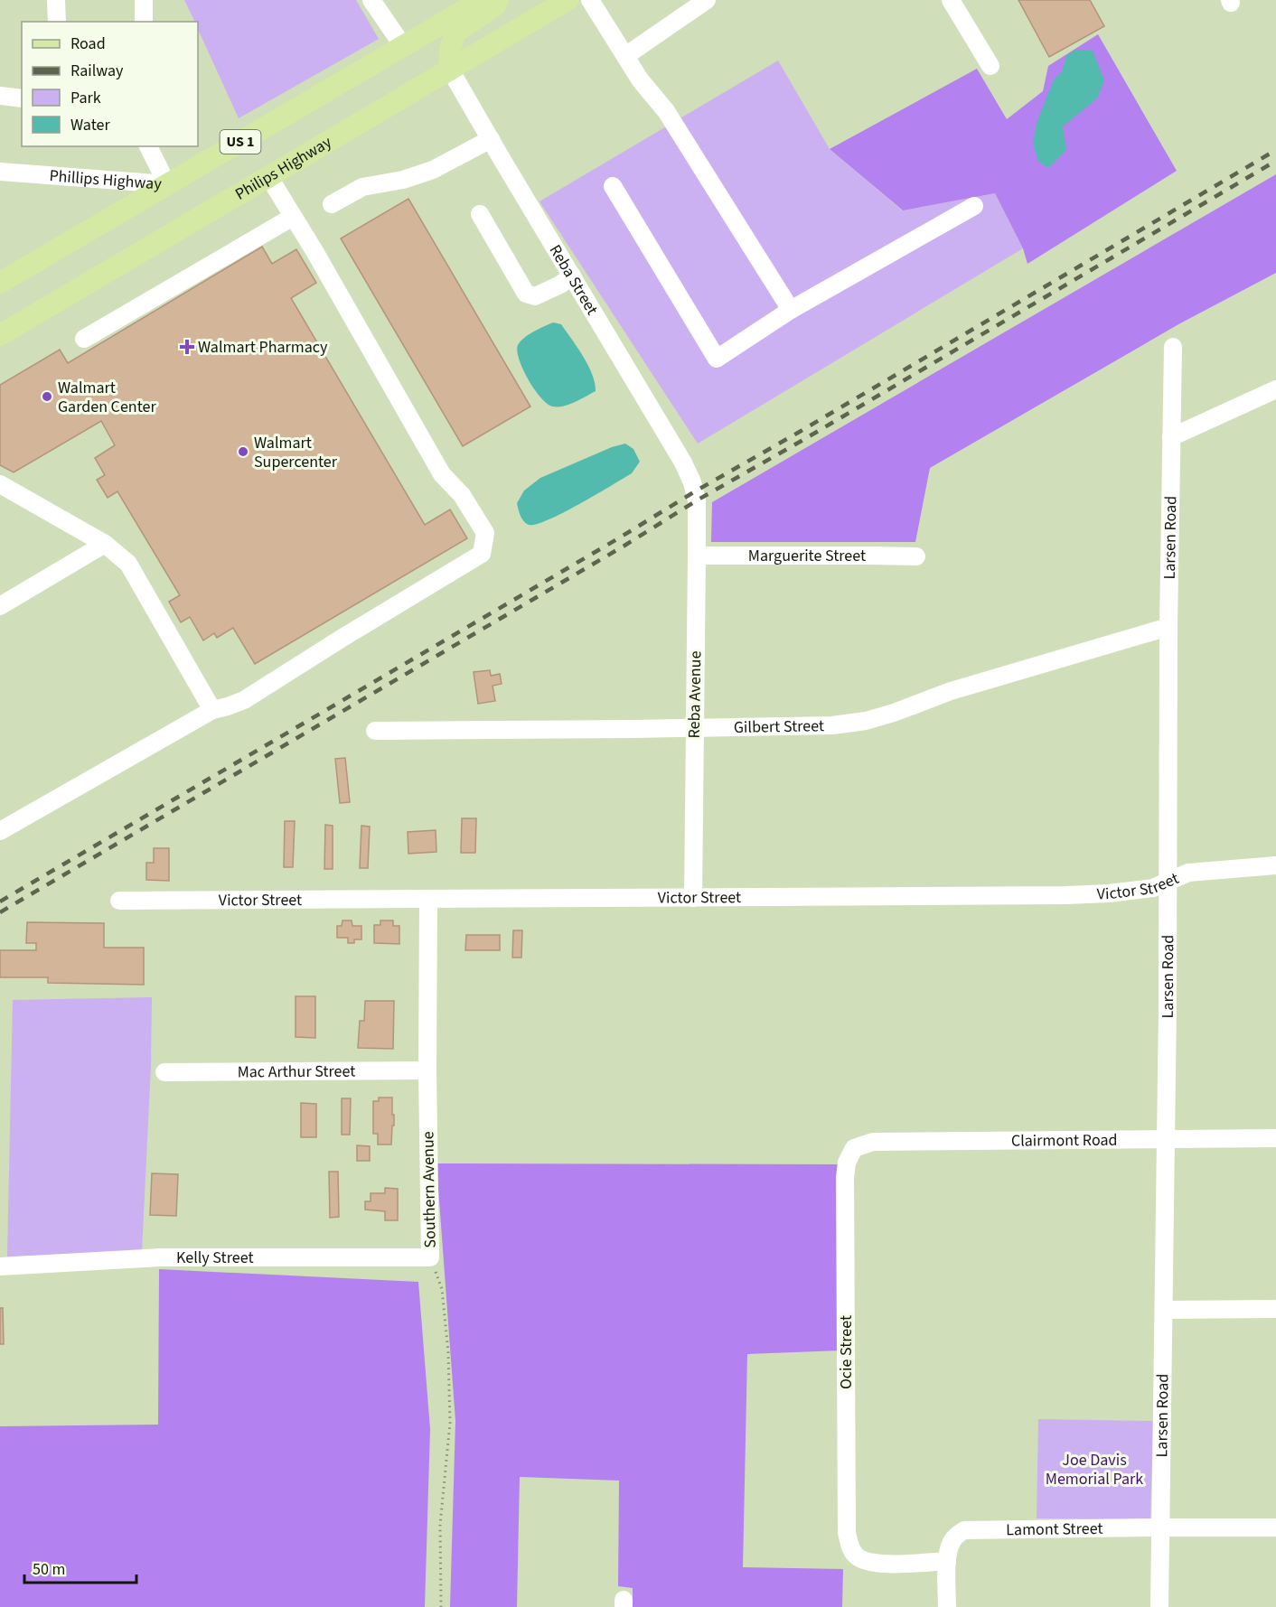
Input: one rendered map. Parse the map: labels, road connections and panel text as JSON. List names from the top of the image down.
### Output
{
  "streets": {
    "main road": ["US 1", "Philips Highway"],
    "street": [
      "Phillips Highway",
      "Reba Street",
      "Larsen Road",
      "Marguerite Street",
      "Reba Avenue",
      "Gilbert Street",
      "Victor Street",
      "Mac Arthur Street",
      "Clairmont Road",
      "Southern Avenue",
      "Kelly Street",
      "Ocie Street",
      "Lamont Street"
    ]
  },
  "crossings": [
    ["US 1", "Phillips Highway"],
    ["Philips Highway", "Reba Street"],
    ["Reba Street", "Reba Avenue"],
    ["Larsen Road", "Gilbert Street"],
    ["Larsen Road", "Victor Street"],
    ["Larsen Road", "Clairmont Road"],
    ["Larsen Road", "Lamont Street"],
    ["Marguerite Street", "Reba Avenue"],
    ["Reba Avenue", "Gilbert Street"],
    ["Reba Avenue", "Victor Street"],
    ["Victor Street", "Southern Avenue"],
    ["Mac Arthur Street", "Southern Avenue"],
    ["Clairmont Road", "Ocie Street"],
    ["Southern Avenue", "Kelly Street"],
    ["Ocie Street", "Lamont Street"]
  ],
  "parks": ["Joe Davis Memorial Park"],
  "places": {
    "health": ["Walmart Pharmacy"],
    "other": ["Walmart Garden Center", "Walmart Supercenter"]
  },
  "legend": [
    "Road",
    "Railway",
    "Park",
    "Water"
  ],
  "scale_bar": "50 m"
}
